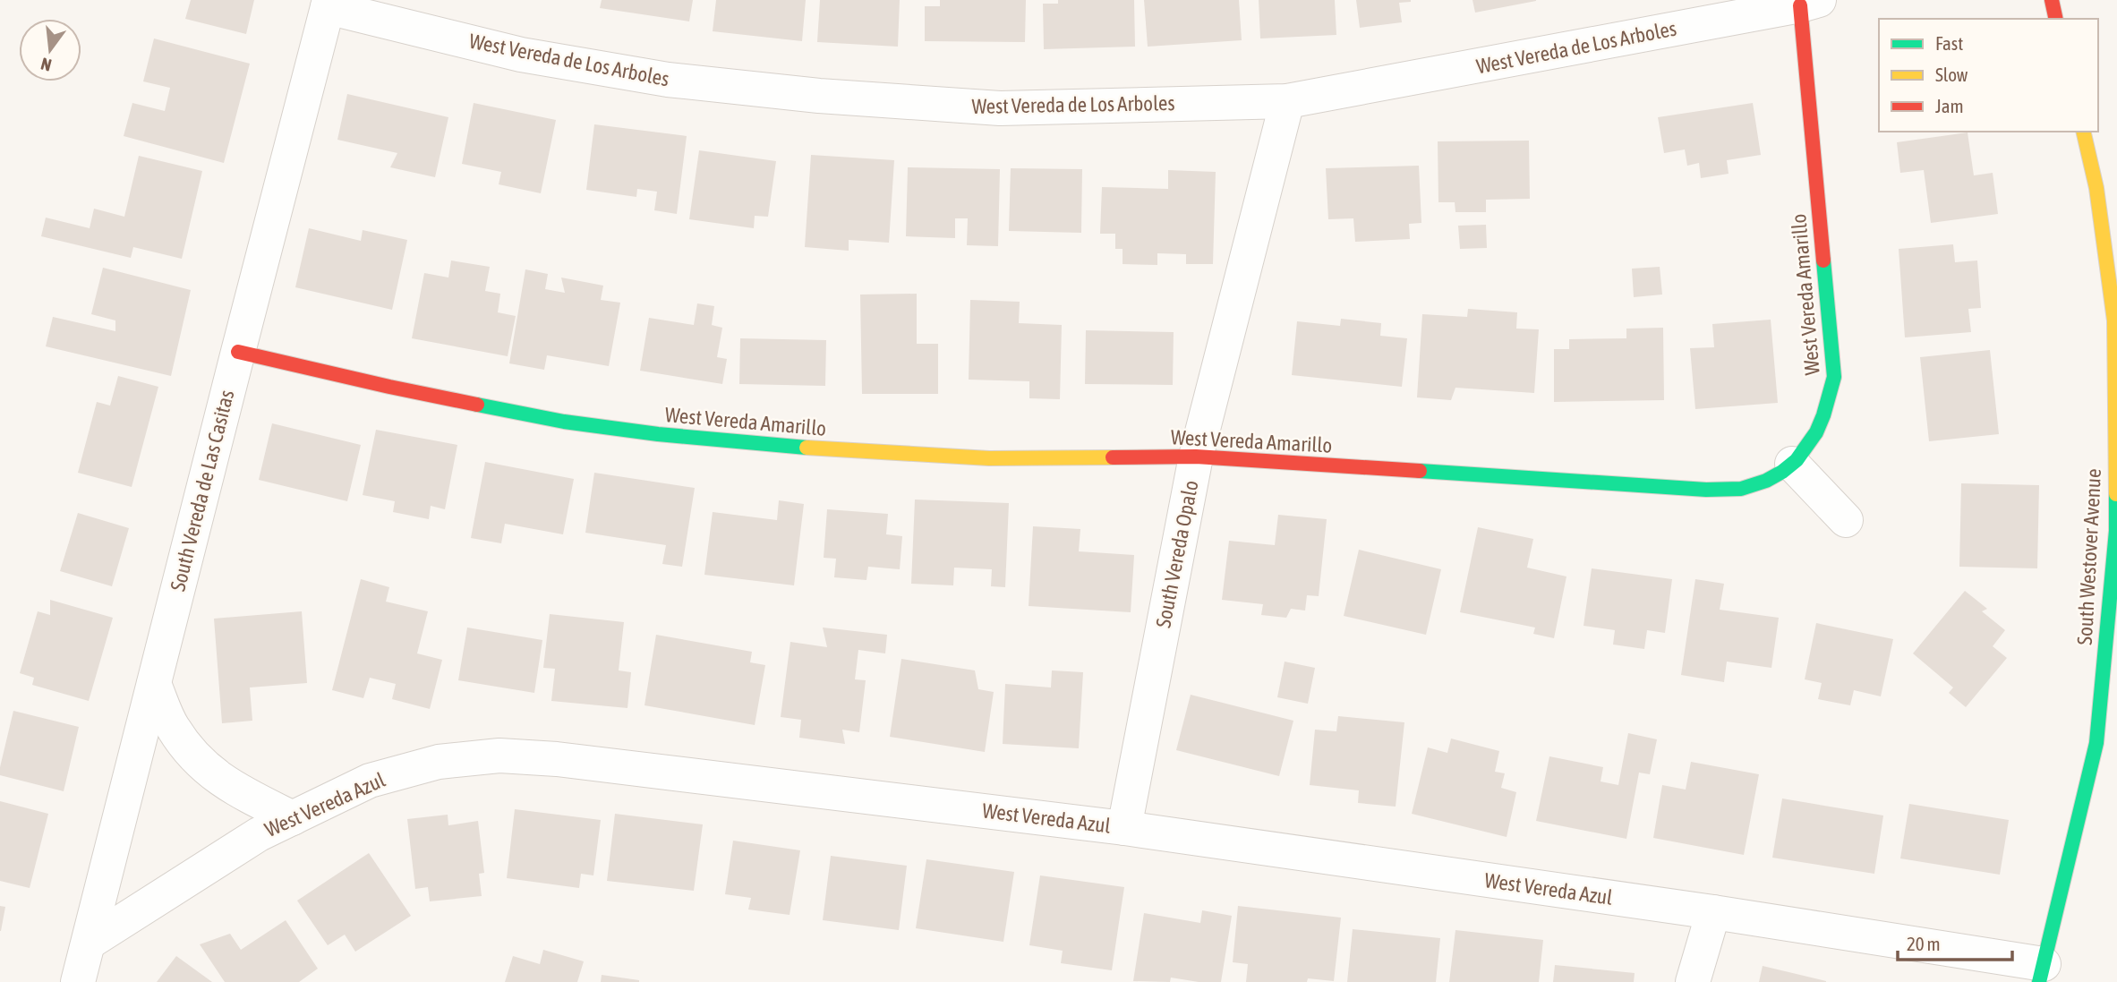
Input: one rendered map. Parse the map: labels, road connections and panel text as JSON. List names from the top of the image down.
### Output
{
  "streets": {
    "street": [
      "West Vereda de Los Arboles",
      "West Vereda Amarillo",
      "South Vereda de Las Casitas",
      "South Vereda Opalo",
      "South Westover Avenue",
      "West Vereda Azul"
    ]
  },
  "crossings": [
    ["West Vereda de Los Arboles", "West Vereda Amarillo"],
    ["West Vereda de Los Arboles", "South Vereda de Las Casitas"],
    ["West Vereda de Los Arboles", "South Vereda Opalo"],
    ["West Vereda Amarillo", "South Vereda de Las Casitas"],
    ["West Vereda Amarillo", "South Vereda Opalo"],
    ["South Vereda de Las Casitas", "West Vereda Azul"],
    ["South Vereda Opalo", "West Vereda Azul"],
    ["South Westover Avenue", "West Vereda Azul"]
  ],
  "legend": ["Fast", "Slow", "Jam"],
  "scale_bar": "20 m",
  "north": "bottom"
}
